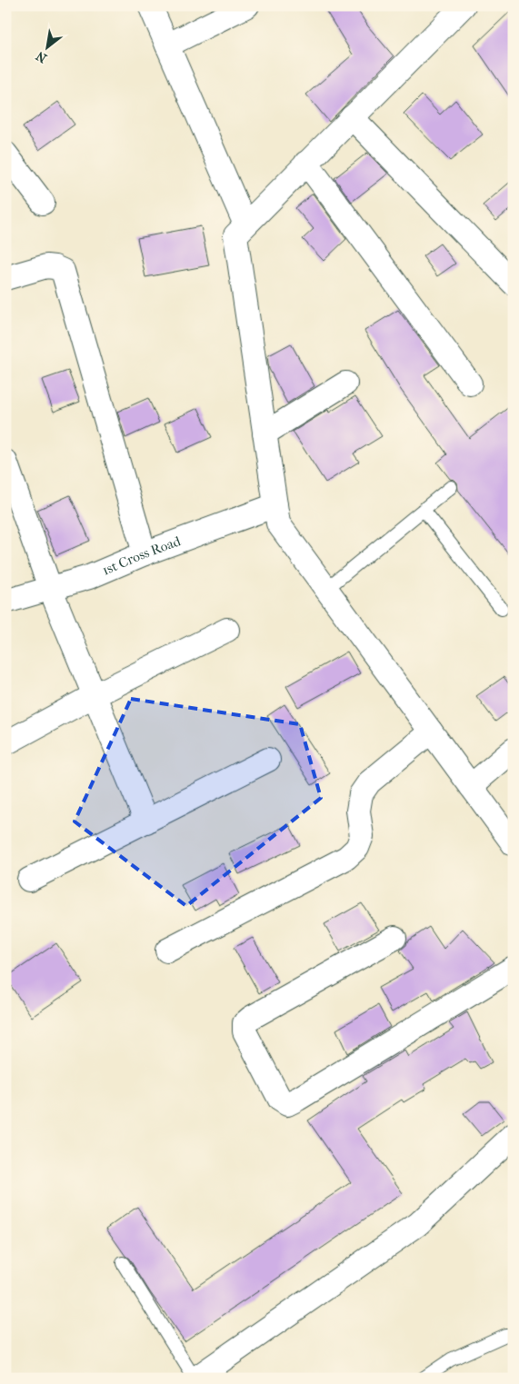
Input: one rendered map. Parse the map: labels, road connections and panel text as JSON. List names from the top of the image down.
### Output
{
  "streets": {
    "street": ["1st Cross Road"]
  },
  "north": "bottom left"
}
